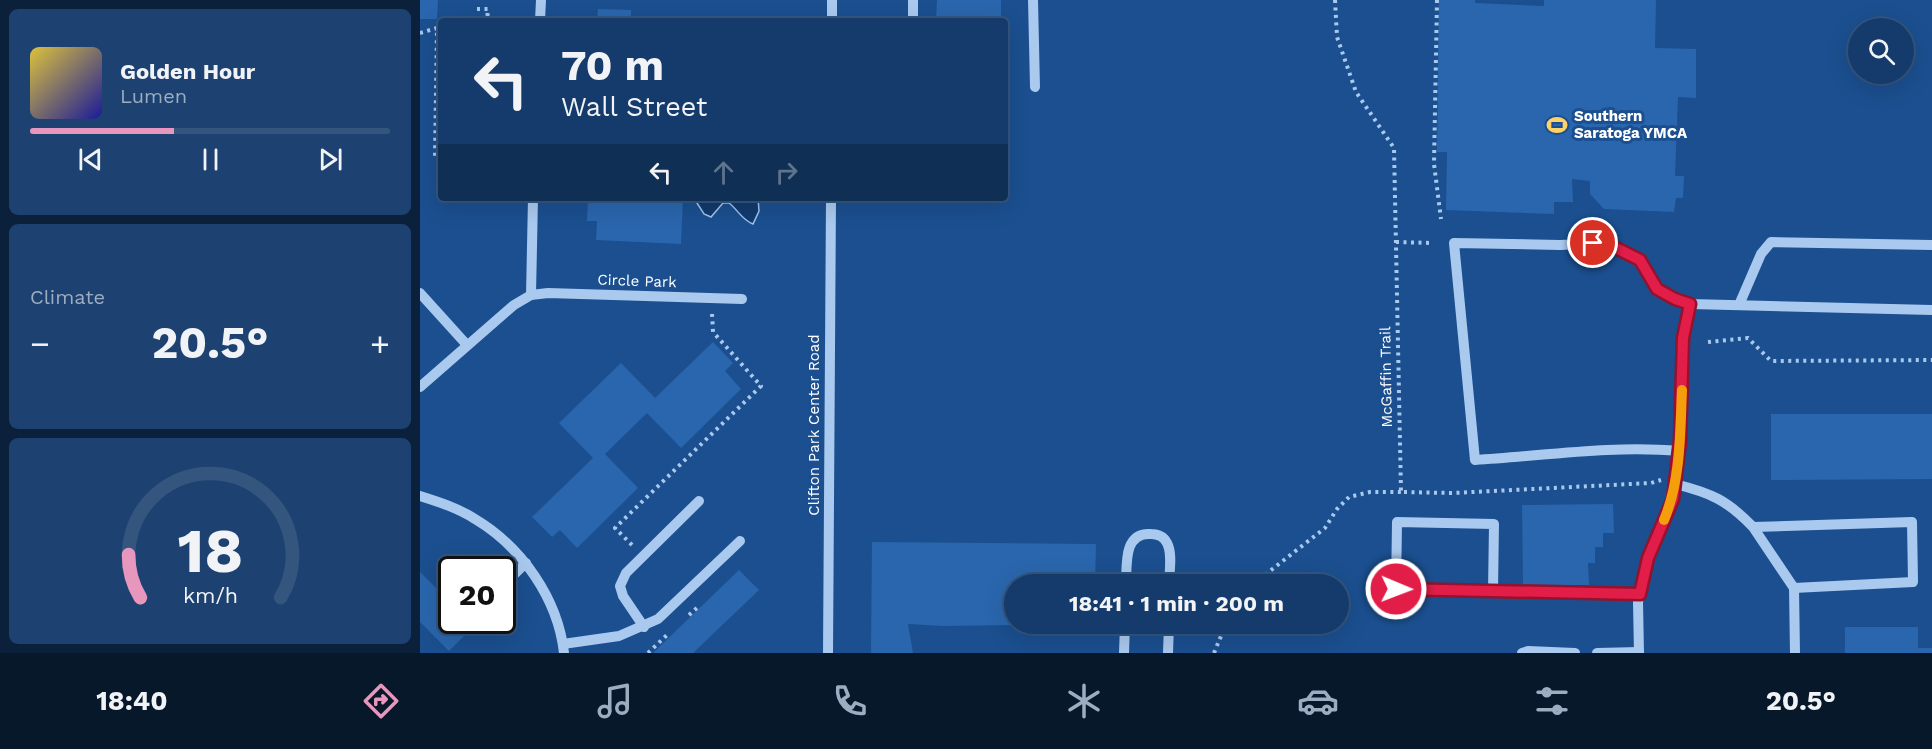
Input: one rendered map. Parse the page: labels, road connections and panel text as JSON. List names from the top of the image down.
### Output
{
  "streets": {
    "street": ["Circle Park", "Clifton Park Center Road"],
    "path": ["McGaffin Trail"]
  },
  "places": {
    "sports": ["Southern Saratoga YMCA"]
  },
  "page": {
    "turn": ["70 m", "Wall Street"],
    "song": ["Golden Hour", "Lumen"],
    "tile": "Climate",
    "heat": ["−", "20.5°", "+"],
    "limit": "20",
    "trip": "18:41 · 1 min · 200 m",
    "tabs": ["18:40", "20.5°"],
    "gauge": ["18", "km/h"]
  }
}
